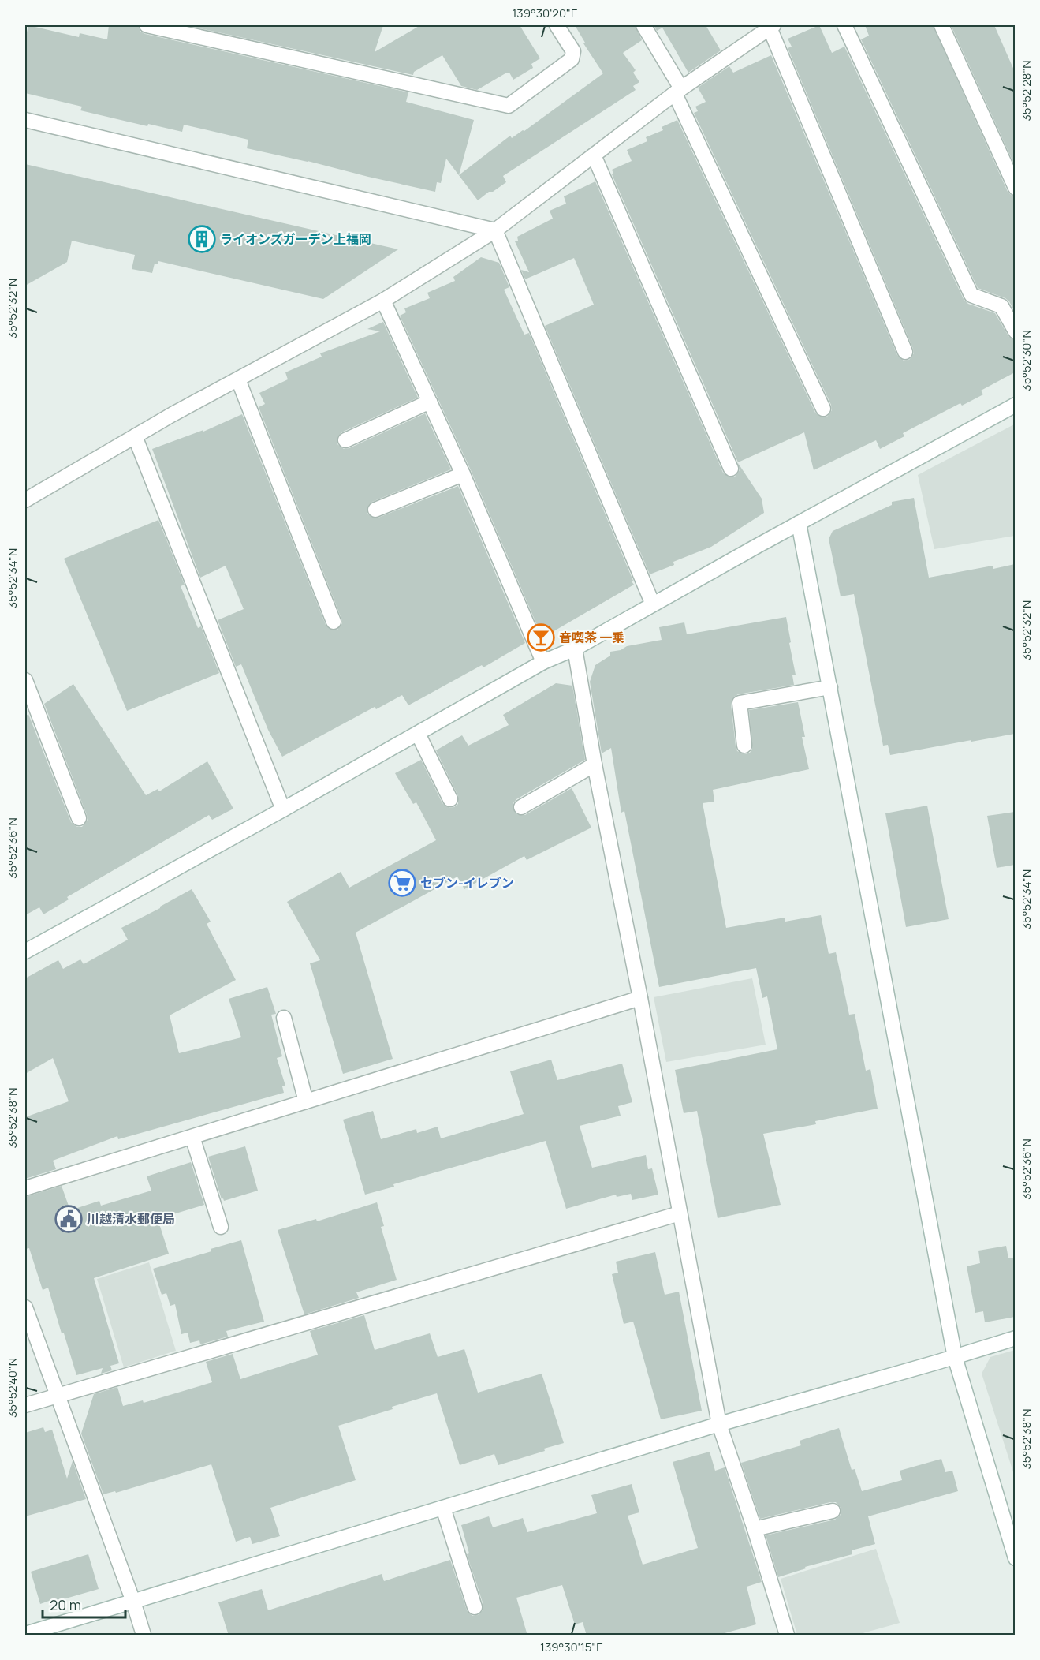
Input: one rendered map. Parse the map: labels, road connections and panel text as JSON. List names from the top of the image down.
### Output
{
  "places": {
    "building": ["ライオンズガーデン上福岡"],
    "bar": ["音喫茶 一乗"],
    "supermarket": ["セブン-イレブン"],
    "public building": ["川越清水郵便局"]
  },
  "scale_bar": "20 m",
  "coordinates": [
    "139°30'20\"E",
    "35°52'28\"N",
    "35°52'32\"N",
    "35°52'30\"N",
    "35°52'34\"N",
    "35°52'36\"N",
    "35°52'38\"N",
    "35°52'40\"N",
    "139°30'15\"E"
  ]
}
